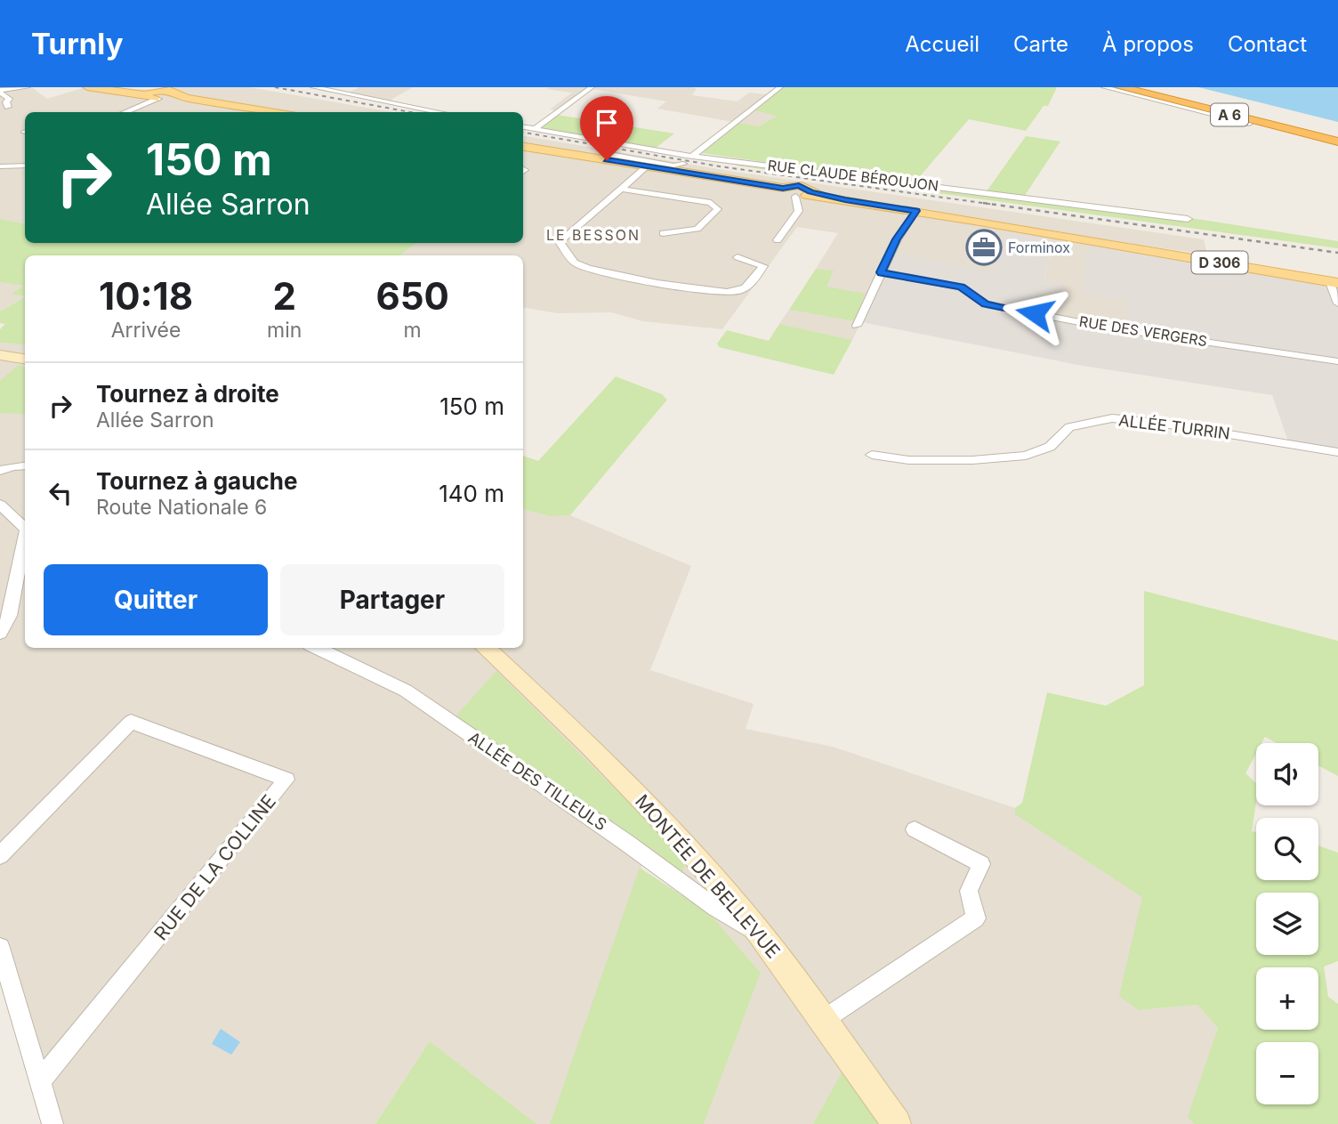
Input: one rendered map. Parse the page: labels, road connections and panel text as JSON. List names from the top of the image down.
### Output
{
  "streets": {
    "highway": ["A 6"],
    "main road": ["D 306", "MONTÉE DE BELLEVUE"],
    "street": [
      "RUE CLAUDE BÉROUJON",
      "RUE DES VERGERS",
      "ALLÉE TURRIN",
      "ALLÉE DES TILLEULS",
      "RUE DE LA COLLINE"
    ]
  },
  "crossings": [
    ["ALLÉE DES TILLEULS", "MONTÉE DE BELLEVUE"]
  ],
  "districts": ["LE BESSON"],
  "places": {
    "office": ["Forminox"]
  },
  "page": {
    "header": "Turnly",
    "nav": [
      "Accueil",
      "Carte",
      "À propos",
      "Contact"
    ],
    "turn": ["150 m", "Allée Sarron"],
    "eta": [
      "10:18",
      "Arrivée",
      "2",
      "min",
      "650",
      "m"
    ],
    "list": [
      {
        "name": "Tournez à droite",
        "note": "Allée Sarron",
        "value": "150 m"
      },
      {
        "name": "Tournez à gauche",
        "note": "Route Nationale 6",
        "value": "140 m"
      }
    ],
    "buttons": ["Quitter", "Partager"],
    "map_buttons": ["+", "−"]
  }
}
